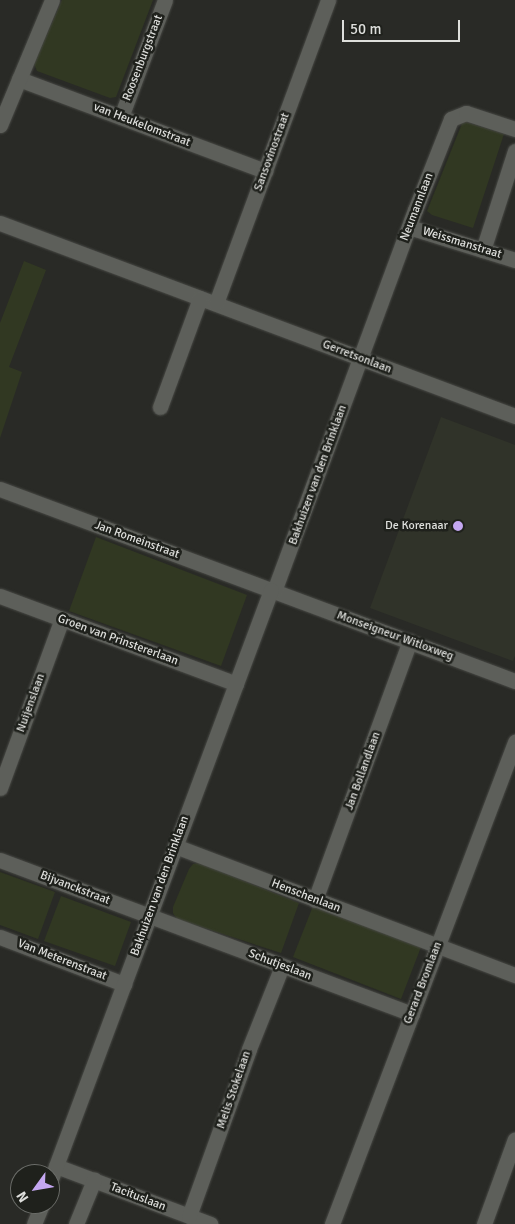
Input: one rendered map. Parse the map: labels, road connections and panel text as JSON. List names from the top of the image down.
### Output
{
  "streets": {
    "street": [
      "Roosenburgstraat",
      "van Heukelomstraat",
      "Sansovinostraat",
      "Neumannlaan",
      "Weissmanstraat",
      "Gerretsonlaan",
      "Bakhuizen van den Brinklaan",
      "Jan Romeinstraat",
      "Monseigneur Witloxweg",
      "Groen van Prinstererlaan",
      "Nuijenslaan",
      "Jan Bollandlaan",
      "Bijvanckstraat",
      "Henschenlaan",
      "Van Meterenstraat",
      "Schutjeslaan",
      "Gerard Bromlaan",
      "Melis Stokelaan",
      "Tacituslaan"
    ]
  },
  "crossings": [
    ["Roosenburgstraat", "van Heukelomstraat"],
    ["van Heukelomstraat", "Sansovinostraat"],
    ["Sansovinostraat", "Gerretsonlaan"],
    ["Neumannlaan", "Weissmanstraat"],
    ["Neumannlaan", "Gerretsonlaan"],
    ["Neumannlaan", "Bakhuizen van den Brinklaan"],
    ["Gerretsonlaan", "Bakhuizen van den Brinklaan"],
    ["Bakhuizen van den Brinklaan", "Jan Romeinstraat"],
    ["Bakhuizen van den Brinklaan", "Monseigneur Witloxweg"],
    ["Bakhuizen van den Brinklaan", "Groen van Prinstererlaan"],
    ["Bakhuizen van den Brinklaan", "Bijvanckstraat"],
    ["Bakhuizen van den Brinklaan", "Henschenlaan"],
    ["Bakhuizen van den Brinklaan", "Van Meterenstraat"],
    ["Bakhuizen van den Brinklaan", "Schutjeslaan"],
    ["Jan Romeinstraat", "Monseigneur Witloxweg"],
    ["Monseigneur Witloxweg", "Jan Bollandlaan"],
    ["Groen van Prinstererlaan", "Nuijenslaan"],
    ["Jan Bollandlaan", "Henschenlaan"],
    ["Bijvanckstraat", "Schutjeslaan"],
    ["Henschenlaan", "Gerard Bromlaan"],
    ["Schutjeslaan", "Gerard Bromlaan"],
    ["Schutjeslaan", "Melis Stokelaan"],
    ["Melis Stokelaan", "Tacituslaan"]
  ],
  "places": ["De Korenaar"],
  "scale_bar": "50 m",
  "north": "bottom left"
}
